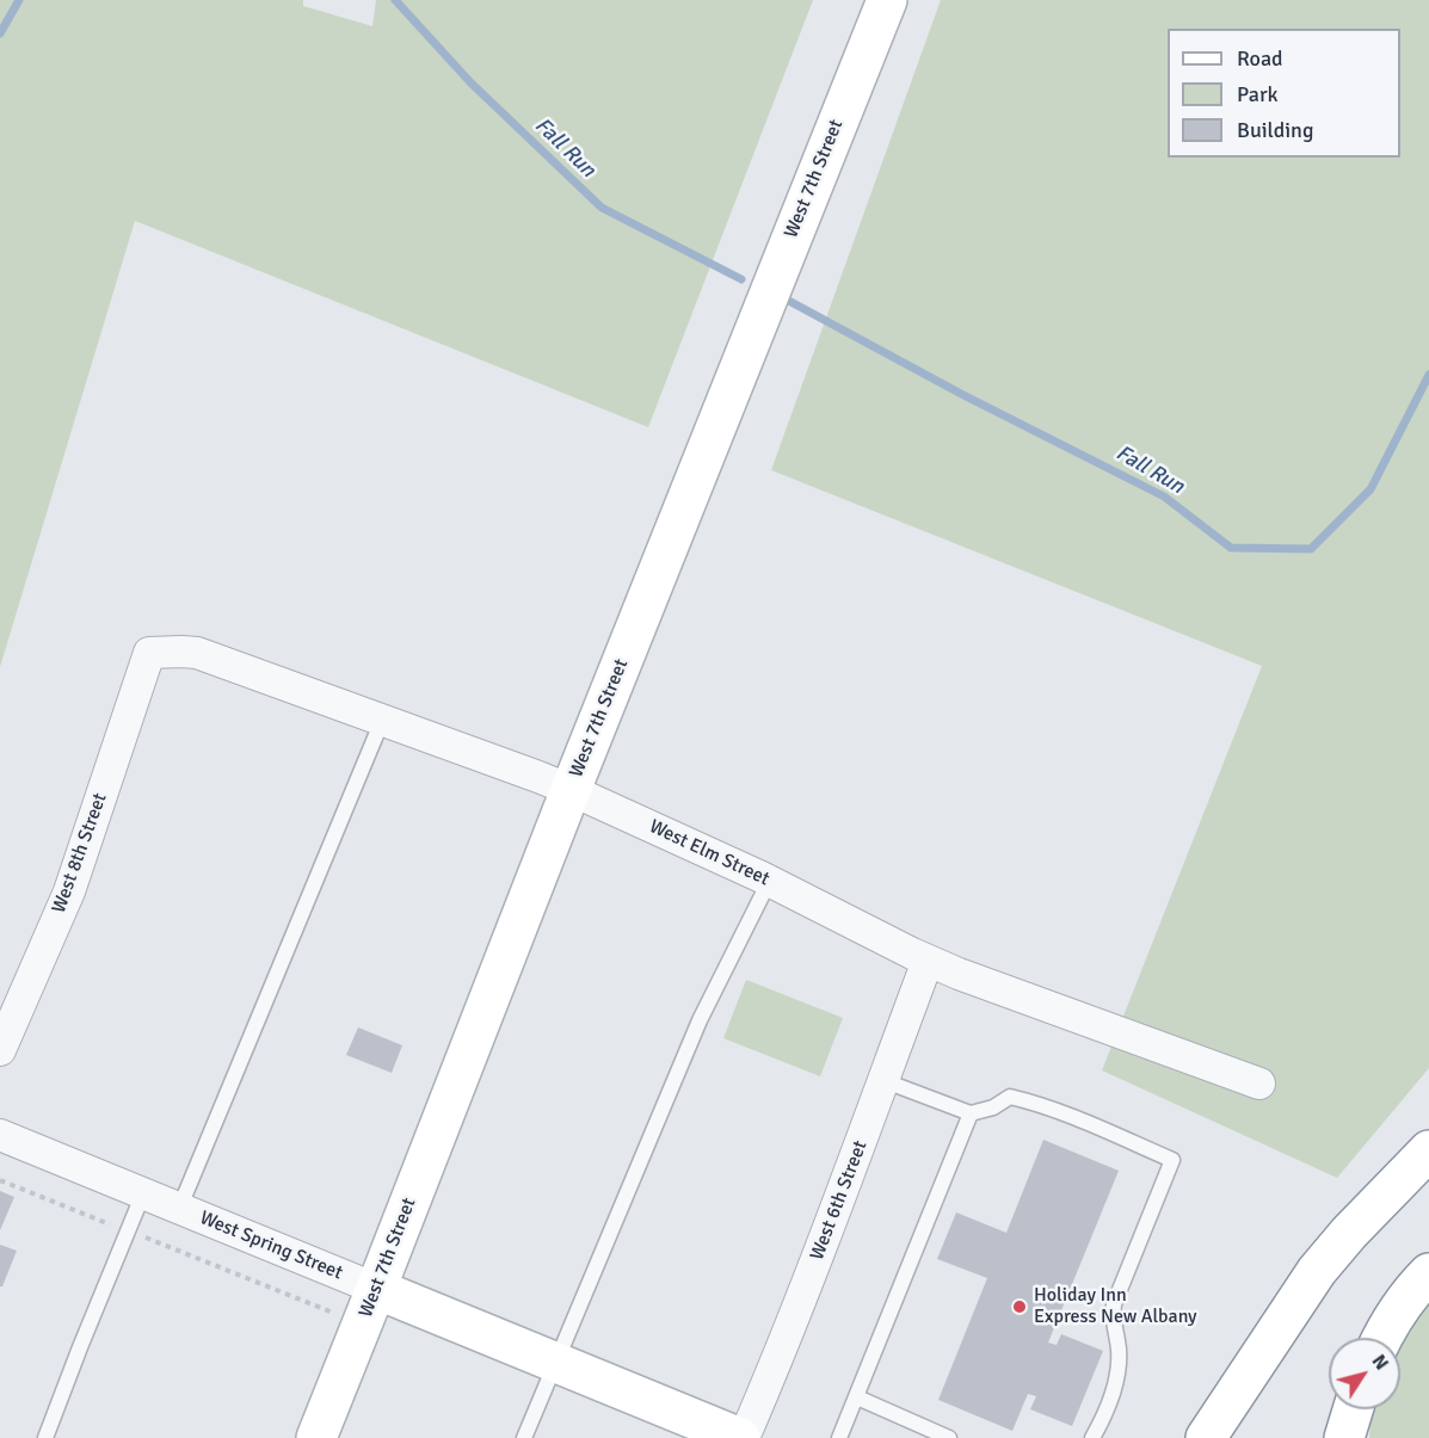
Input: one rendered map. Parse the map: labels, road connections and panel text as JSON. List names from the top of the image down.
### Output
{
  "streets": {
    "main road": ["West 7th Street", "West Spring Street"],
    "street": ["West 8th Street", "West Elm Street", "West 6th Street"]
  },
  "crossings": [
    ["West 7th Street", "West Elm Street"],
    ["West 7th Street", "West Spring Street"],
    ["West 8th Street", "West Elm Street"],
    ["West Elm Street", "West 6th Street"],
    ["West 6th Street", "West Spring Street"]
  ],
  "water": ["Fall Run"],
  "places": ["Holiday Inn Express New Albany"],
  "legend": ["Road", "Park", "Building"],
  "north": "top right"
}
